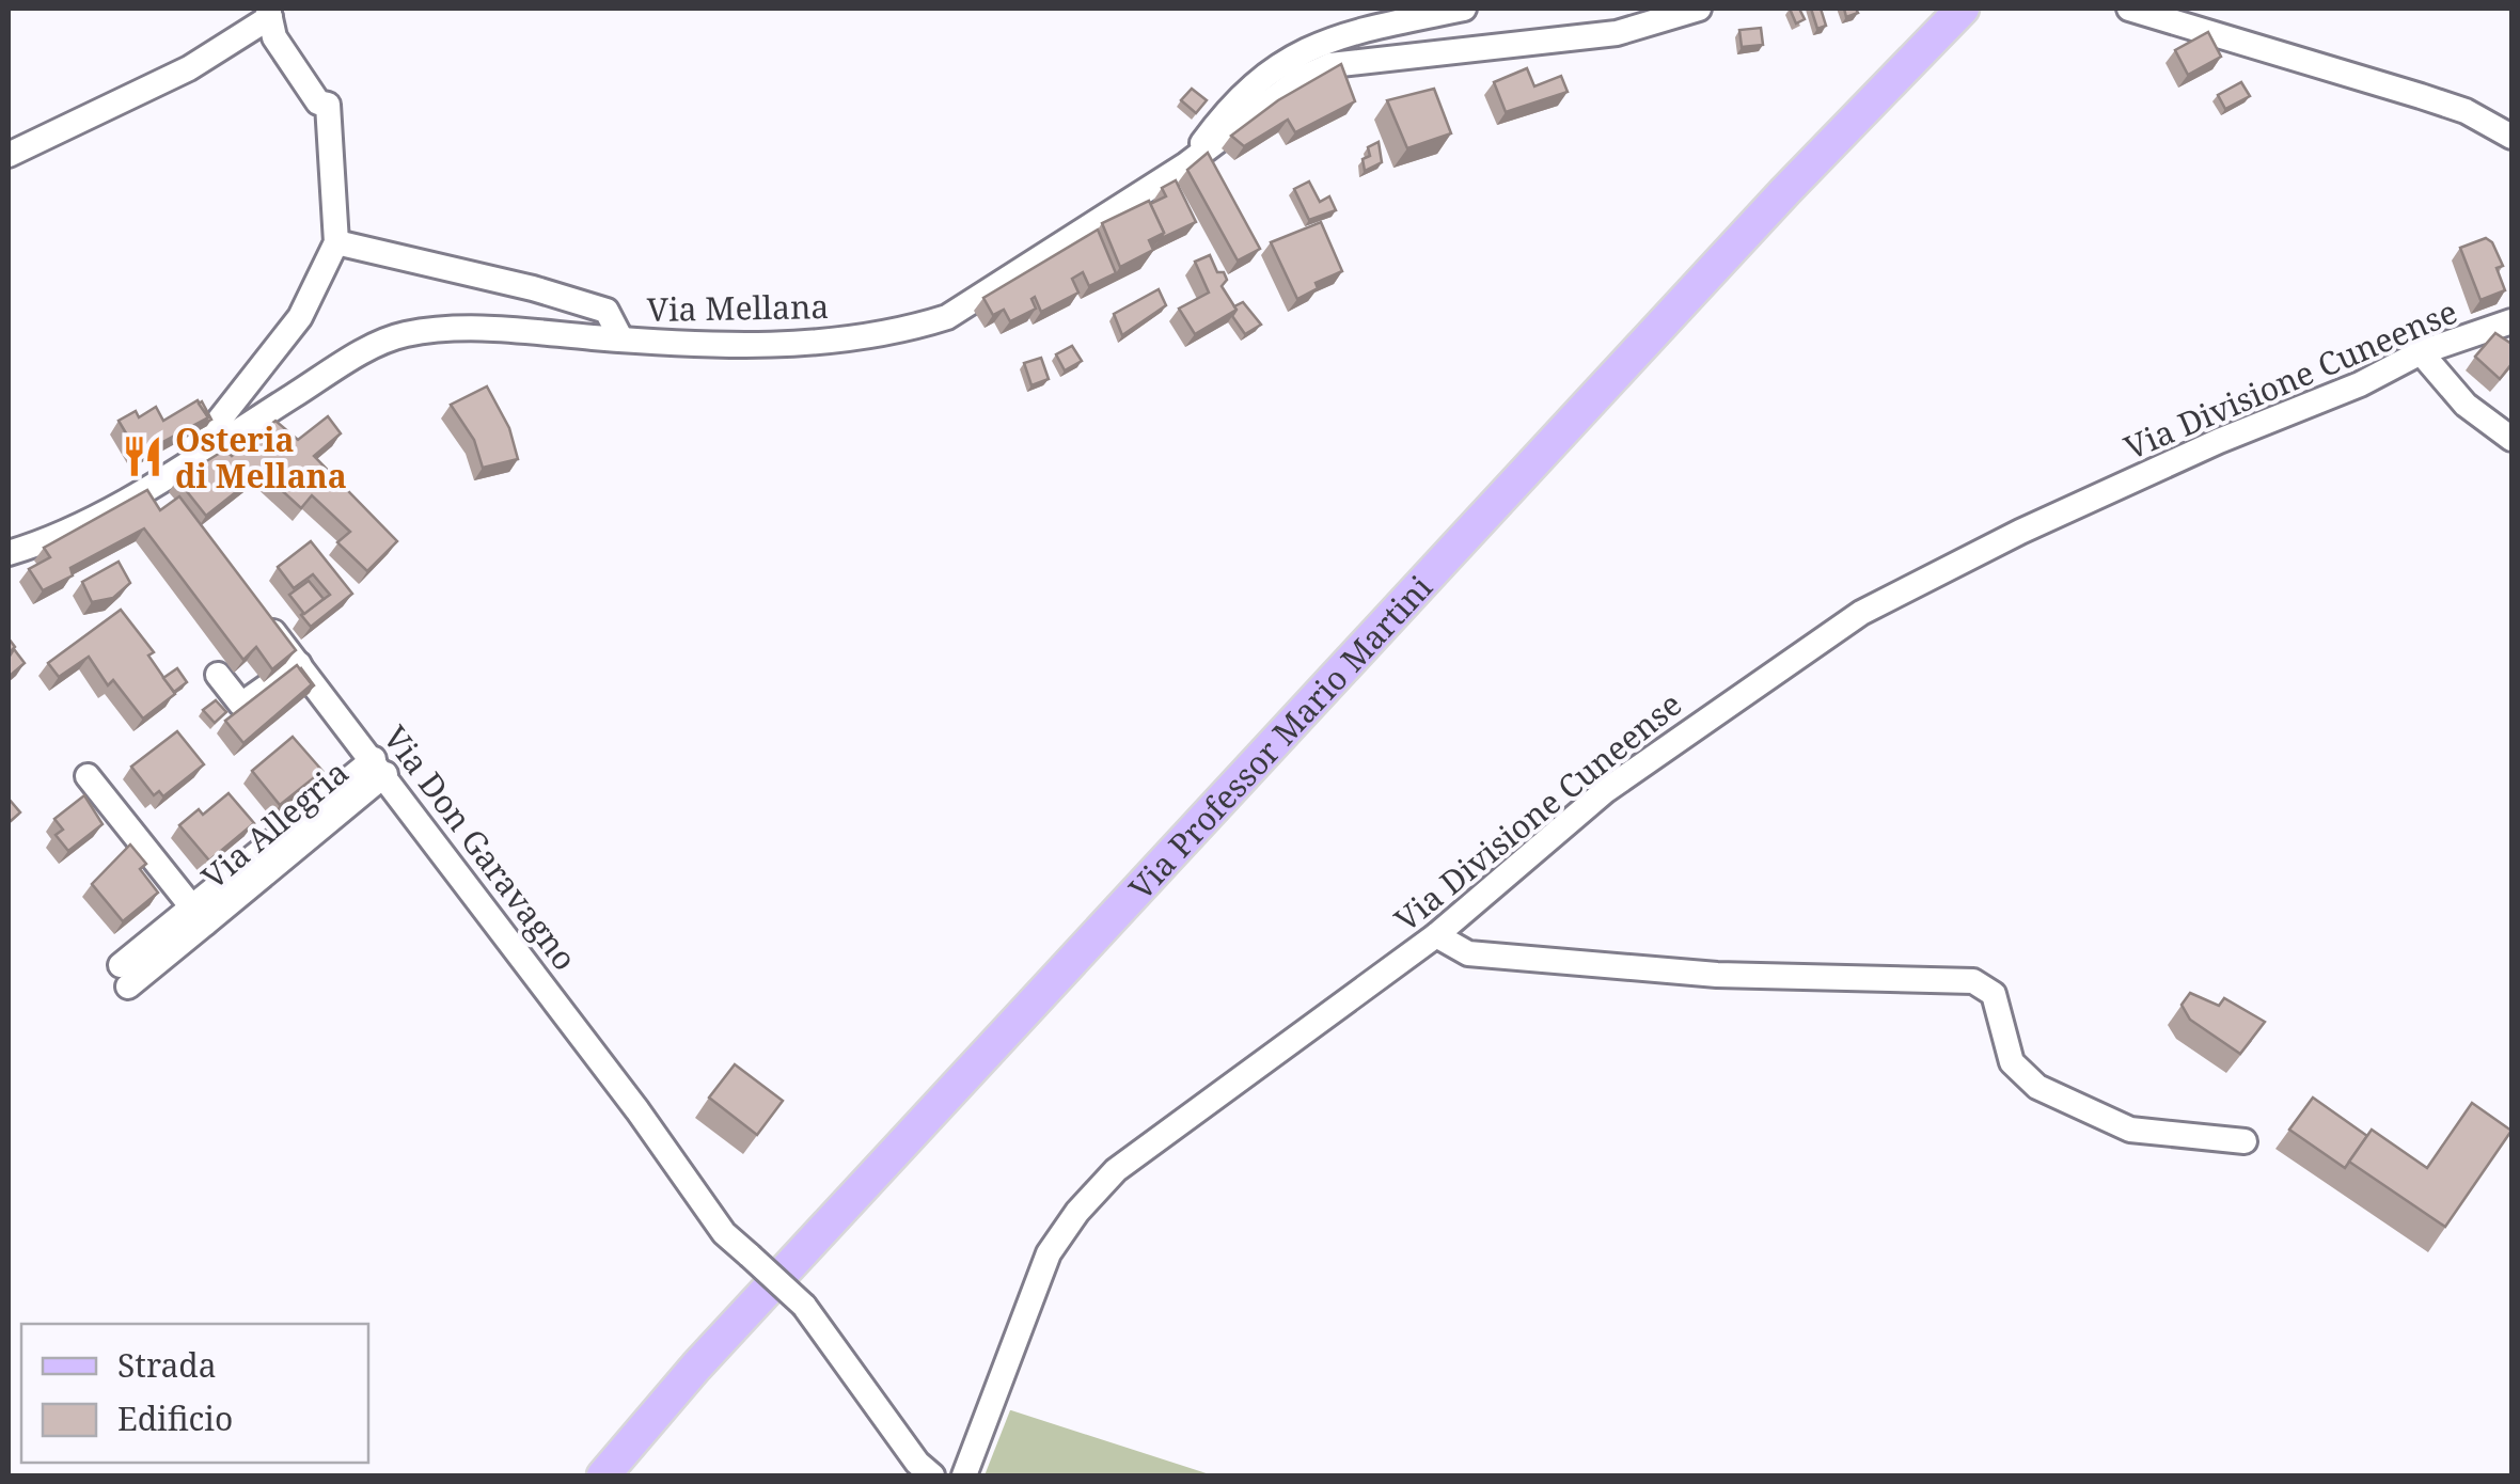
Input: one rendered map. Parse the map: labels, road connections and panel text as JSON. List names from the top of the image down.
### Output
{
  "streets": {
    "main road": ["Via Professor Mario Martini"],
    "street": [
      "Via Mellana",
      "Via Divisione Cuneense",
      "Via Allegria",
      "Via Don Garavagno"
    ]
  },
  "crossings": [
    ["Via Allegria", "Via Don Garavagno"]
  ],
  "places": {
    "restaurant": ["Osteria di Mellana"]
  },
  "legend": ["Strada", "Edificio"]
}
